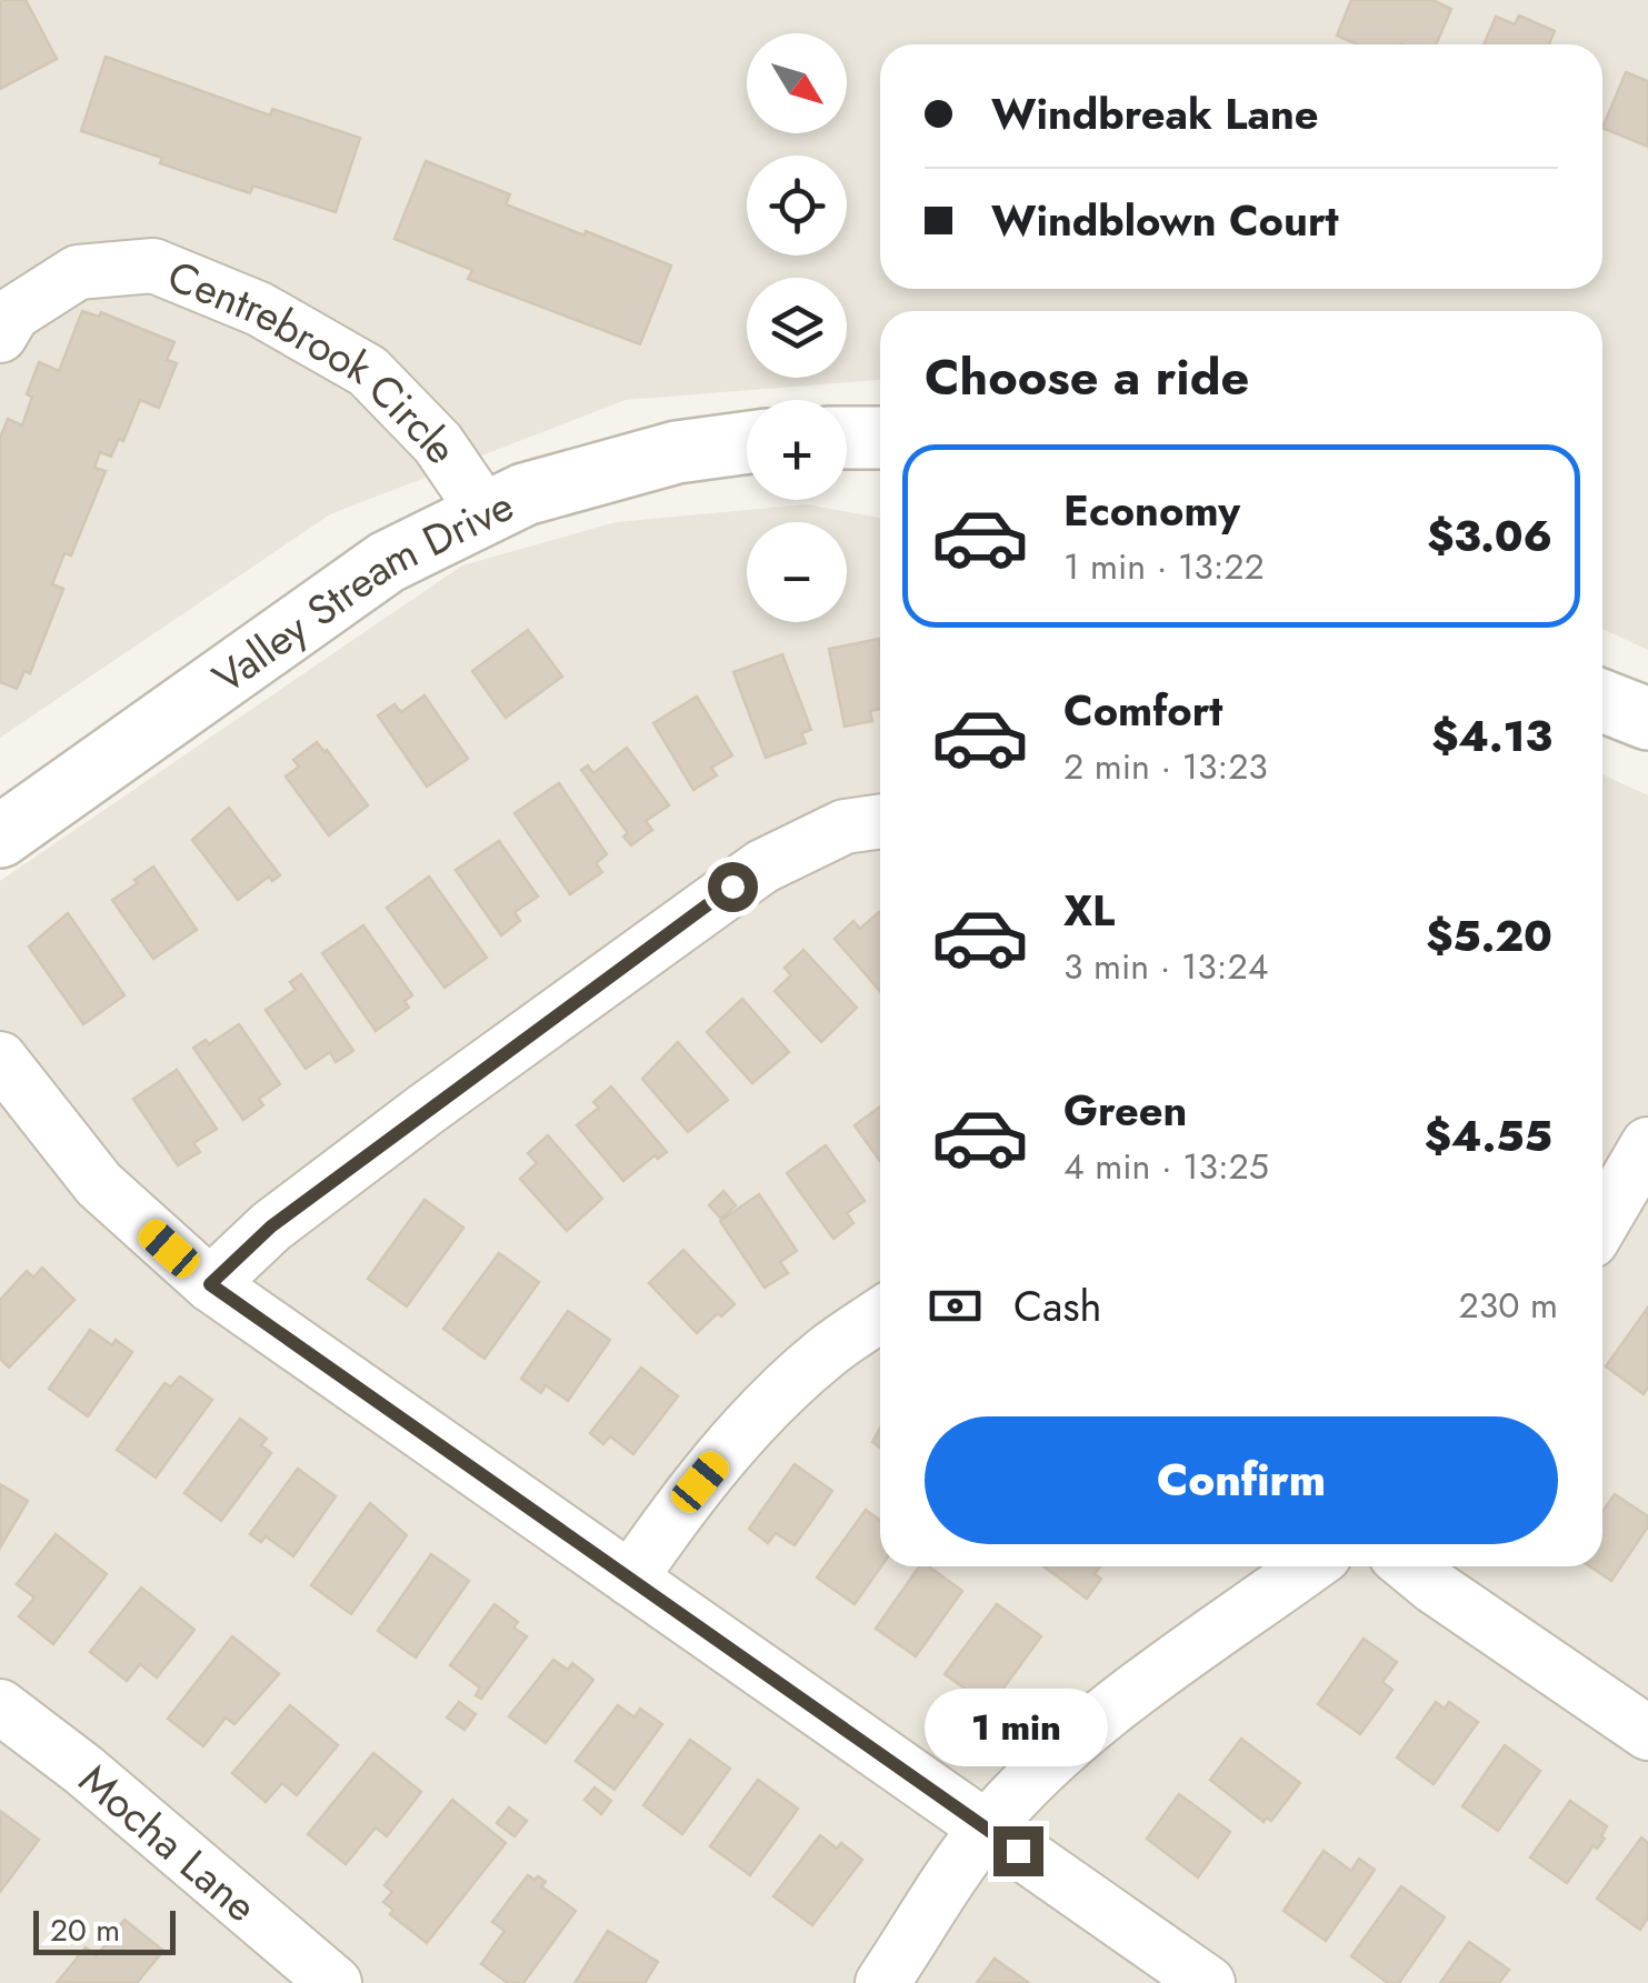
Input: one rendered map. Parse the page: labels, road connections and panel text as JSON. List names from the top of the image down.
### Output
{
  "streets": {
    "street": ["Centrebrook Circle", "Valley Stream Drive", "Mocha Lane"]
  },
  "crossings": [
    ["Centrebrook Circle", "Valley Stream Drive"]
  ],
  "scale_bar": "20 m",
  "north": "bottom right",
  "page": {
    "map_buttons": ["+", "−"],
    "banner": ["Windbreak Lane", "Windblown Court"],
    "heading": "Choose a ride",
    "list": [
      {
        "name": "Economy",
        "note": "1 min · 13:22",
        "value": "$3.06"
      },
      {
        "name": "Comfort",
        "note": "2 min · 13:23",
        "value": "$4.13"
      },
      {
        "name": "XL",
        "note": "3 min · 13:24",
        "value": "$5.20"
      },
      {
        "name": "Green",
        "note": "4 min · 13:25",
        "value": "$4.55"
      }
    ],
    "pay": ["Cash", "230 m"],
    "buttons": "Confirm",
    "bubble": "1 min",
    "scale": "20 m"
  }
}
